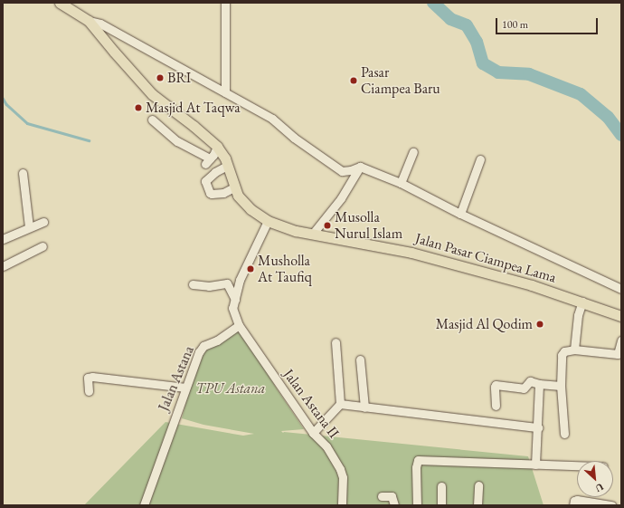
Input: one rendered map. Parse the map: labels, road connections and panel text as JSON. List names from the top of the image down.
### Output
{
  "streets": {
    "main road": ["Jalan Pasar Ciampea Lama"],
    "street": ["Jalan Astana", "Jalan Astana II"]
  },
  "crossings": [
    ["Jalan Astana", "Jalan Astana II"]
  ],
  "parks": ["TPU Astana"],
  "places": [
    "BRI",
    "Pasar Ciampea Baru",
    "Masjid At Taqwa",
    "Musolla Nurul Islam",
    "Musholla At Taufiq",
    "Masjid Al Qodim"
  ],
  "scale_bar": "100 m",
  "north": "bottom right"
}
